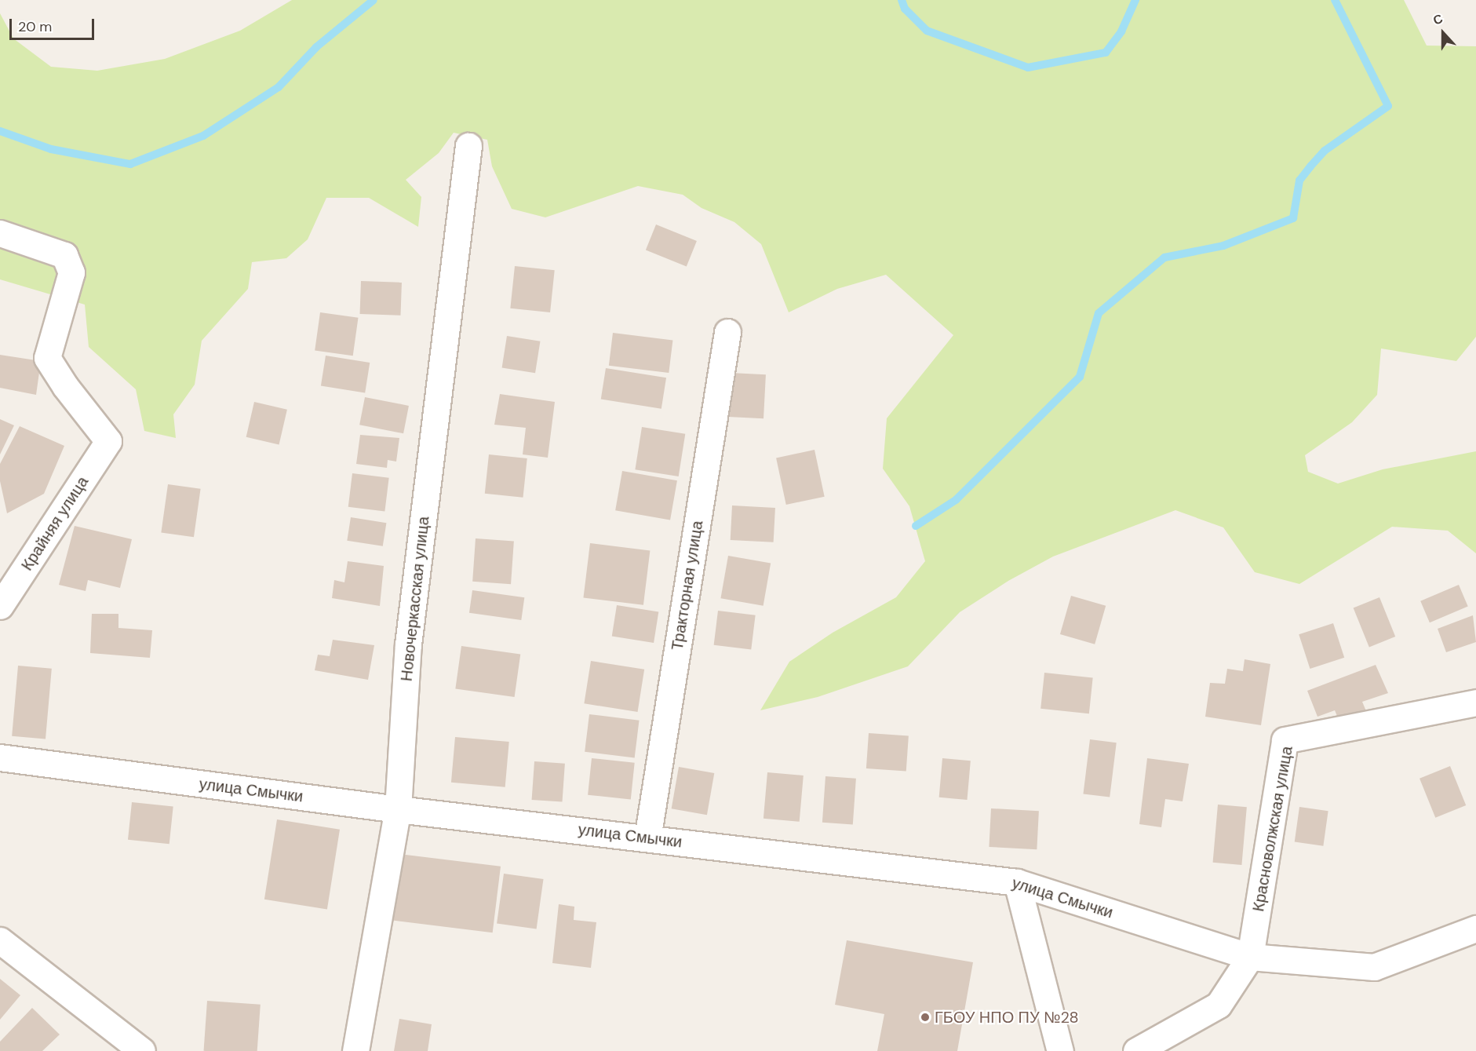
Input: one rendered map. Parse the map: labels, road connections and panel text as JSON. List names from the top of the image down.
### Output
{
  "streets": {
    "street": [
      "Крайняя улица",
      "Тракторная улица",
      "Новочеркасская улица",
      "улица Смычки",
      "Красноволжская улица"
    ]
  },
  "crossings": [
    ["Тракторная улица", "улица Смычки"],
    ["Новочеркасская улица", "улица Смычки"],
    ["улица Смычки", "Красноволжская улица"]
  ],
  "places": ["ГБОУ НПО ПУ №28"],
  "scale_bar": "20 m",
  "north": "top"
}
